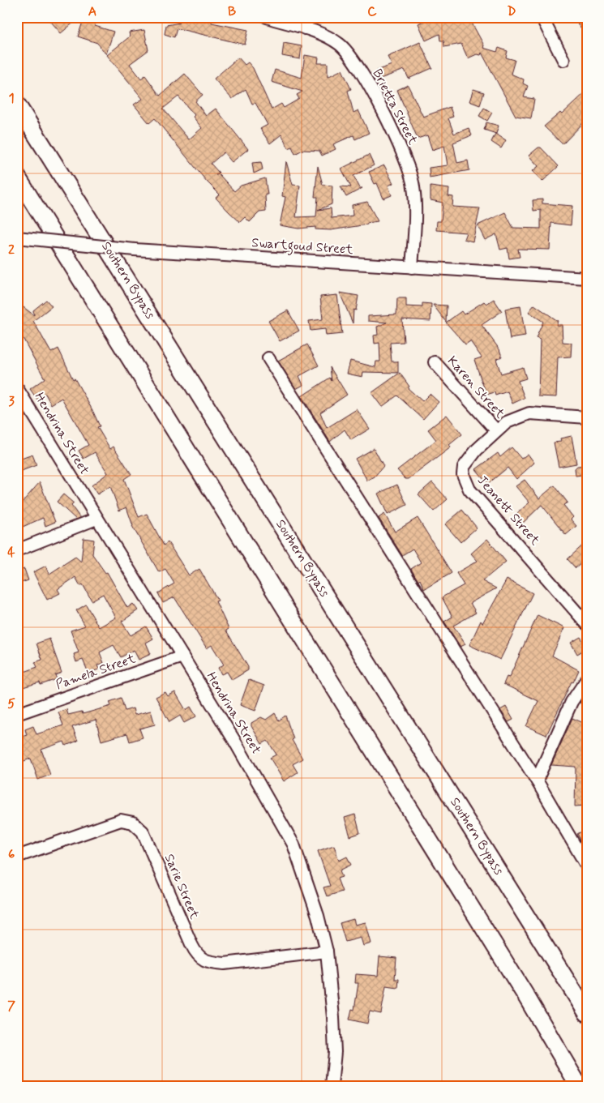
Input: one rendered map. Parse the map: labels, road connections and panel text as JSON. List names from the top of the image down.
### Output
{
  "streets": {
    "highway": ["Southern Bypass"],
    "street": [
      "Brietta Street",
      "Swartgoud Street",
      "Karen Street",
      "Hendrina Street",
      "Jeanett Street",
      "Pamela Street",
      "Sarie Street"
    ]
  },
  "crossings": [
    ["Brietta Street", "Swartgoud Street"],
    ["Karen Street", "Jeanett Street"],
    ["Hendrina Street", "Pamela Street"],
    ["Hendrina Street", "Sarie Street"]
  ],
  "grid": {
    "columns": [
      "A",
      "B",
      "C",
      "D"
    ],
    "rows": [
      "1",
      "2",
      "3",
      "4",
      "5",
      "6",
      "7"
    ]
  }
}
